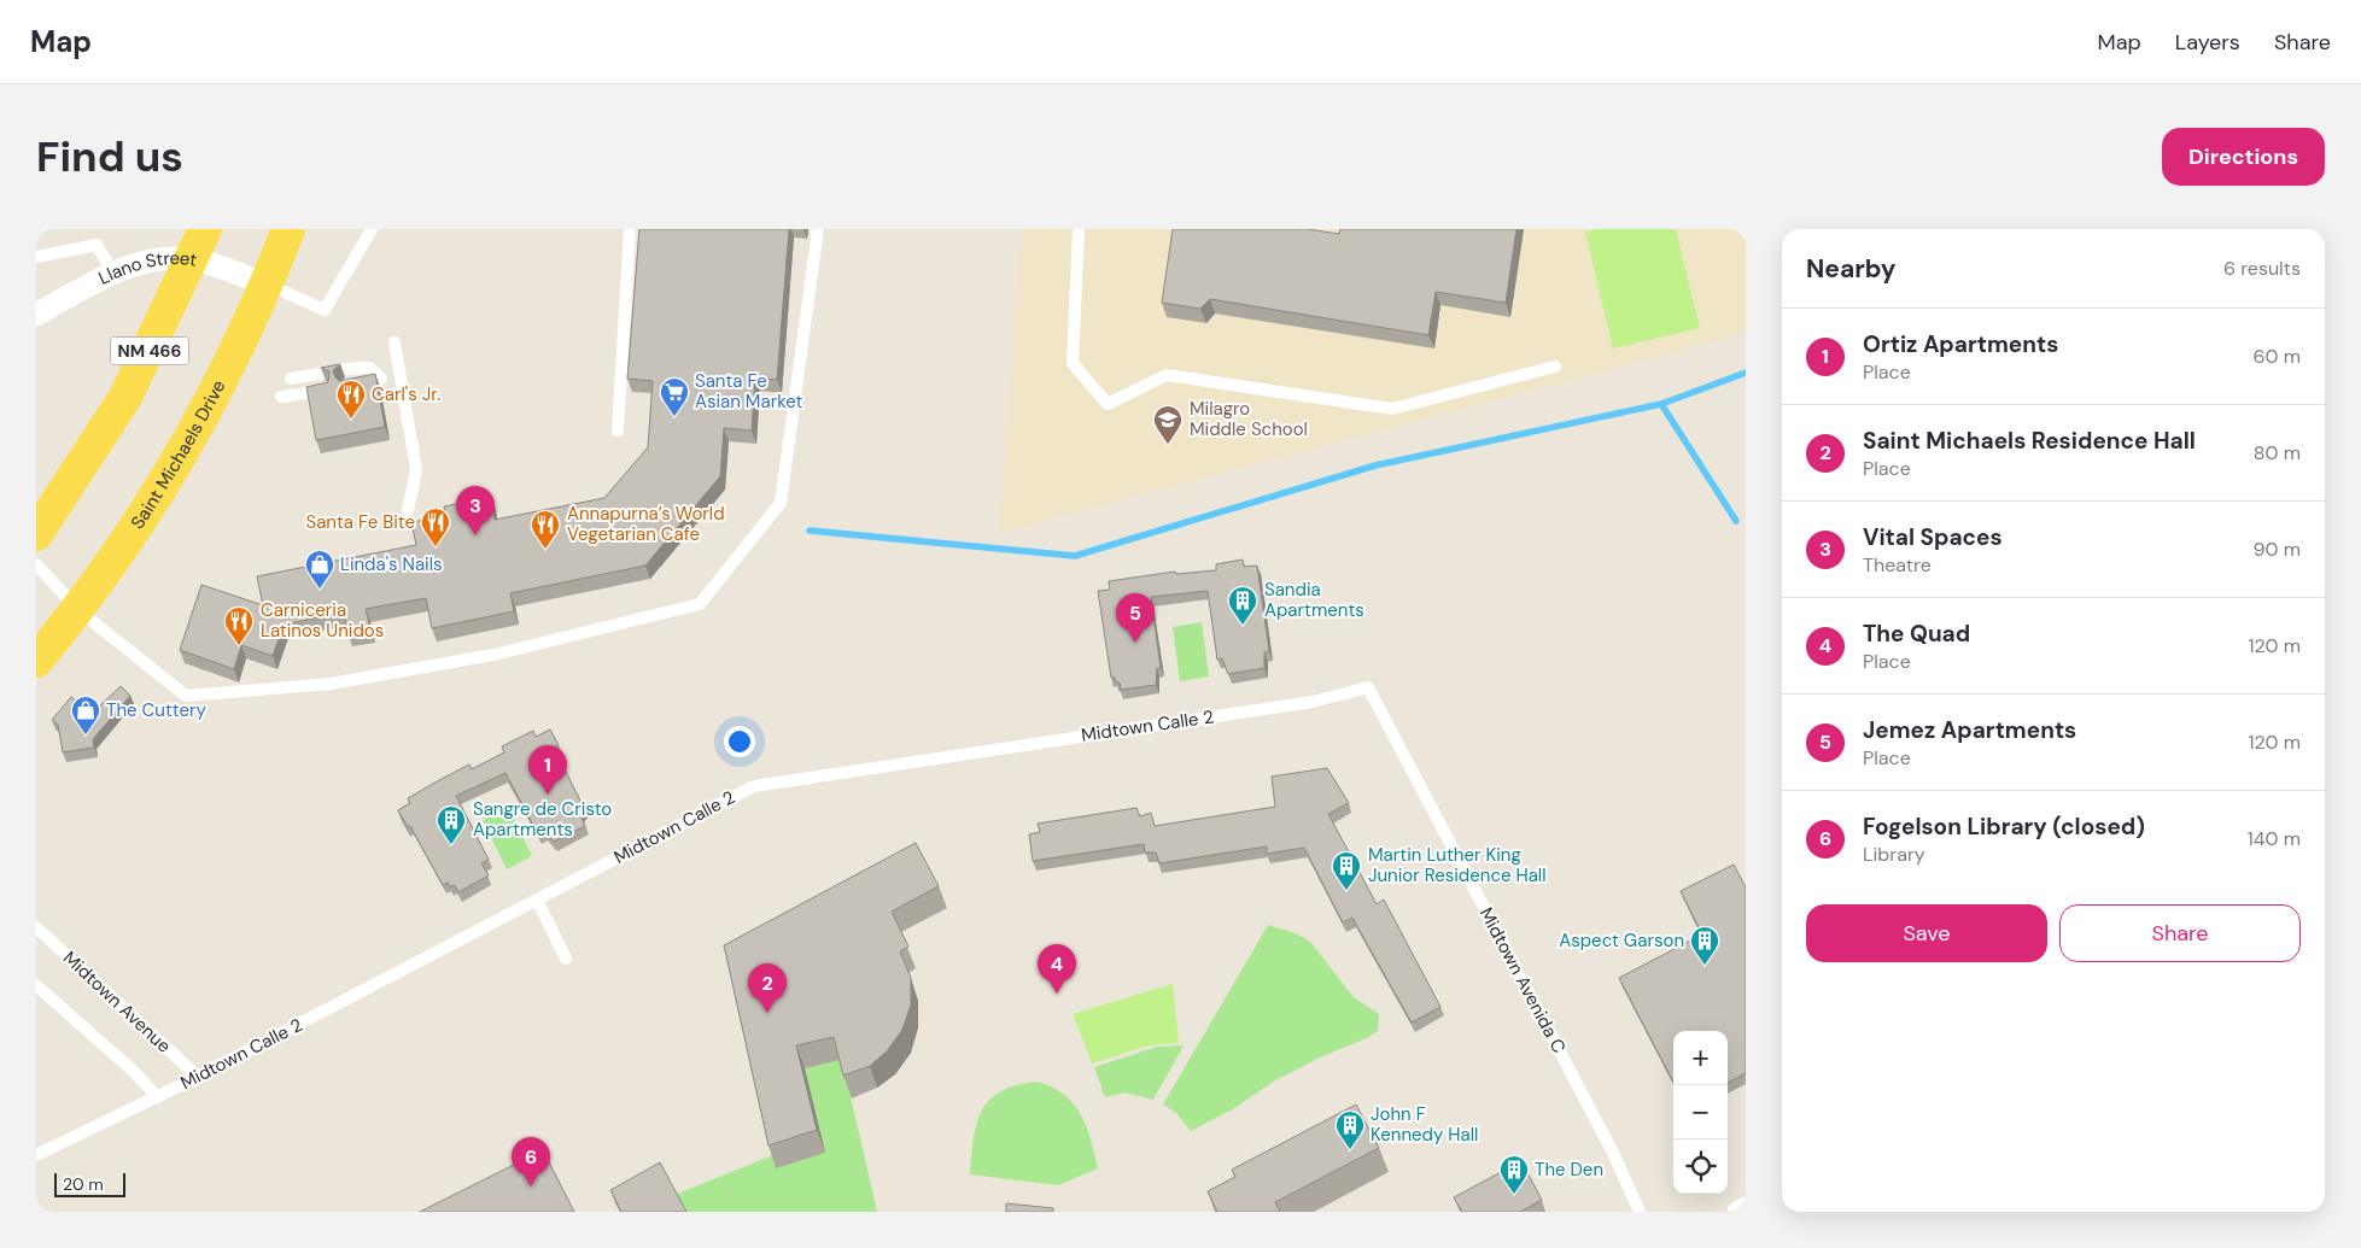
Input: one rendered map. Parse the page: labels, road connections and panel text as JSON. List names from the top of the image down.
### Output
{
  "streets": {
    "main road": ["NM 466", "Saint Michaels Drive"],
    "street": ["Llano Street"],
    "lane": ["Midtown Calle 2", "Midtown Avenida C", "Midtown Avenue"]
  },
  "crossings": [
    ["Llano Street", "NM 466"],
    ["Llano Street", "Saint Michaels Drive"],
    ["Midtown Calle 2", "Midtown Avenida C"],
    ["Midtown Calle 2", "Midtown Avenue"]
  ],
  "places": {
    "supermarket": ["Santa Fe Asian Market"],
    "restaurant": [
      "Carl's Jr.",
      "Santa Fe Bite",
      "Annapurna’s World Vegetarian Cafe",
      "Carniceria Latinos Unidos"
    ],
    "school or university": ["Milagro Middle School"],
    "shop": ["Linda's Nails", "The Cuttery"],
    "building": [
      "Sandia Apartments",
      "Sangre de Cristo Apartments",
      "Martin Luther King Junior Residence Hall",
      "Aspect Garson",
      "John F Kennedy Hall",
      "The Den"
    ]
  },
  "scale_bar": "20 m",
  "page": {
    "header": "Map",
    "nav": ["Map", "Layers", "Share"],
    "buttons": [
      "Directions",
      ["Save", "Share"]
    ],
    "title": "Find us",
    "heading": ["Nearby", "6 results"],
    "list": [
      {
        "mark": "1",
        "name": "Ortiz Apartments",
        "note": "Place",
        "value": "60 m"
      },
      {
        "mark": "2",
        "name": "Saint Michaels Residence Hall",
        "note": "Place",
        "value": "80 m"
      },
      {
        "mark": "3",
        "name": "Vital Spaces",
        "note": "Theatre",
        "value": "90 m"
      },
      {
        "mark": "4",
        "name": "The Quad",
        "note": "Place",
        "value": "120 m"
      },
      {
        "mark": "5",
        "name": "Jemez Apartments",
        "note": "Place",
        "value": "120 m"
      },
      {
        "mark": "6",
        "name": "Fogelson Library (closed)",
        "note": "Library",
        "value": "140 m"
      }
    ],
    "pins": [
      "3",
      "5",
      "1",
      "4",
      "2",
      "6"
    ],
    "map_buttons": ["+", "−"],
    "scale": "20 m"
  }
}
